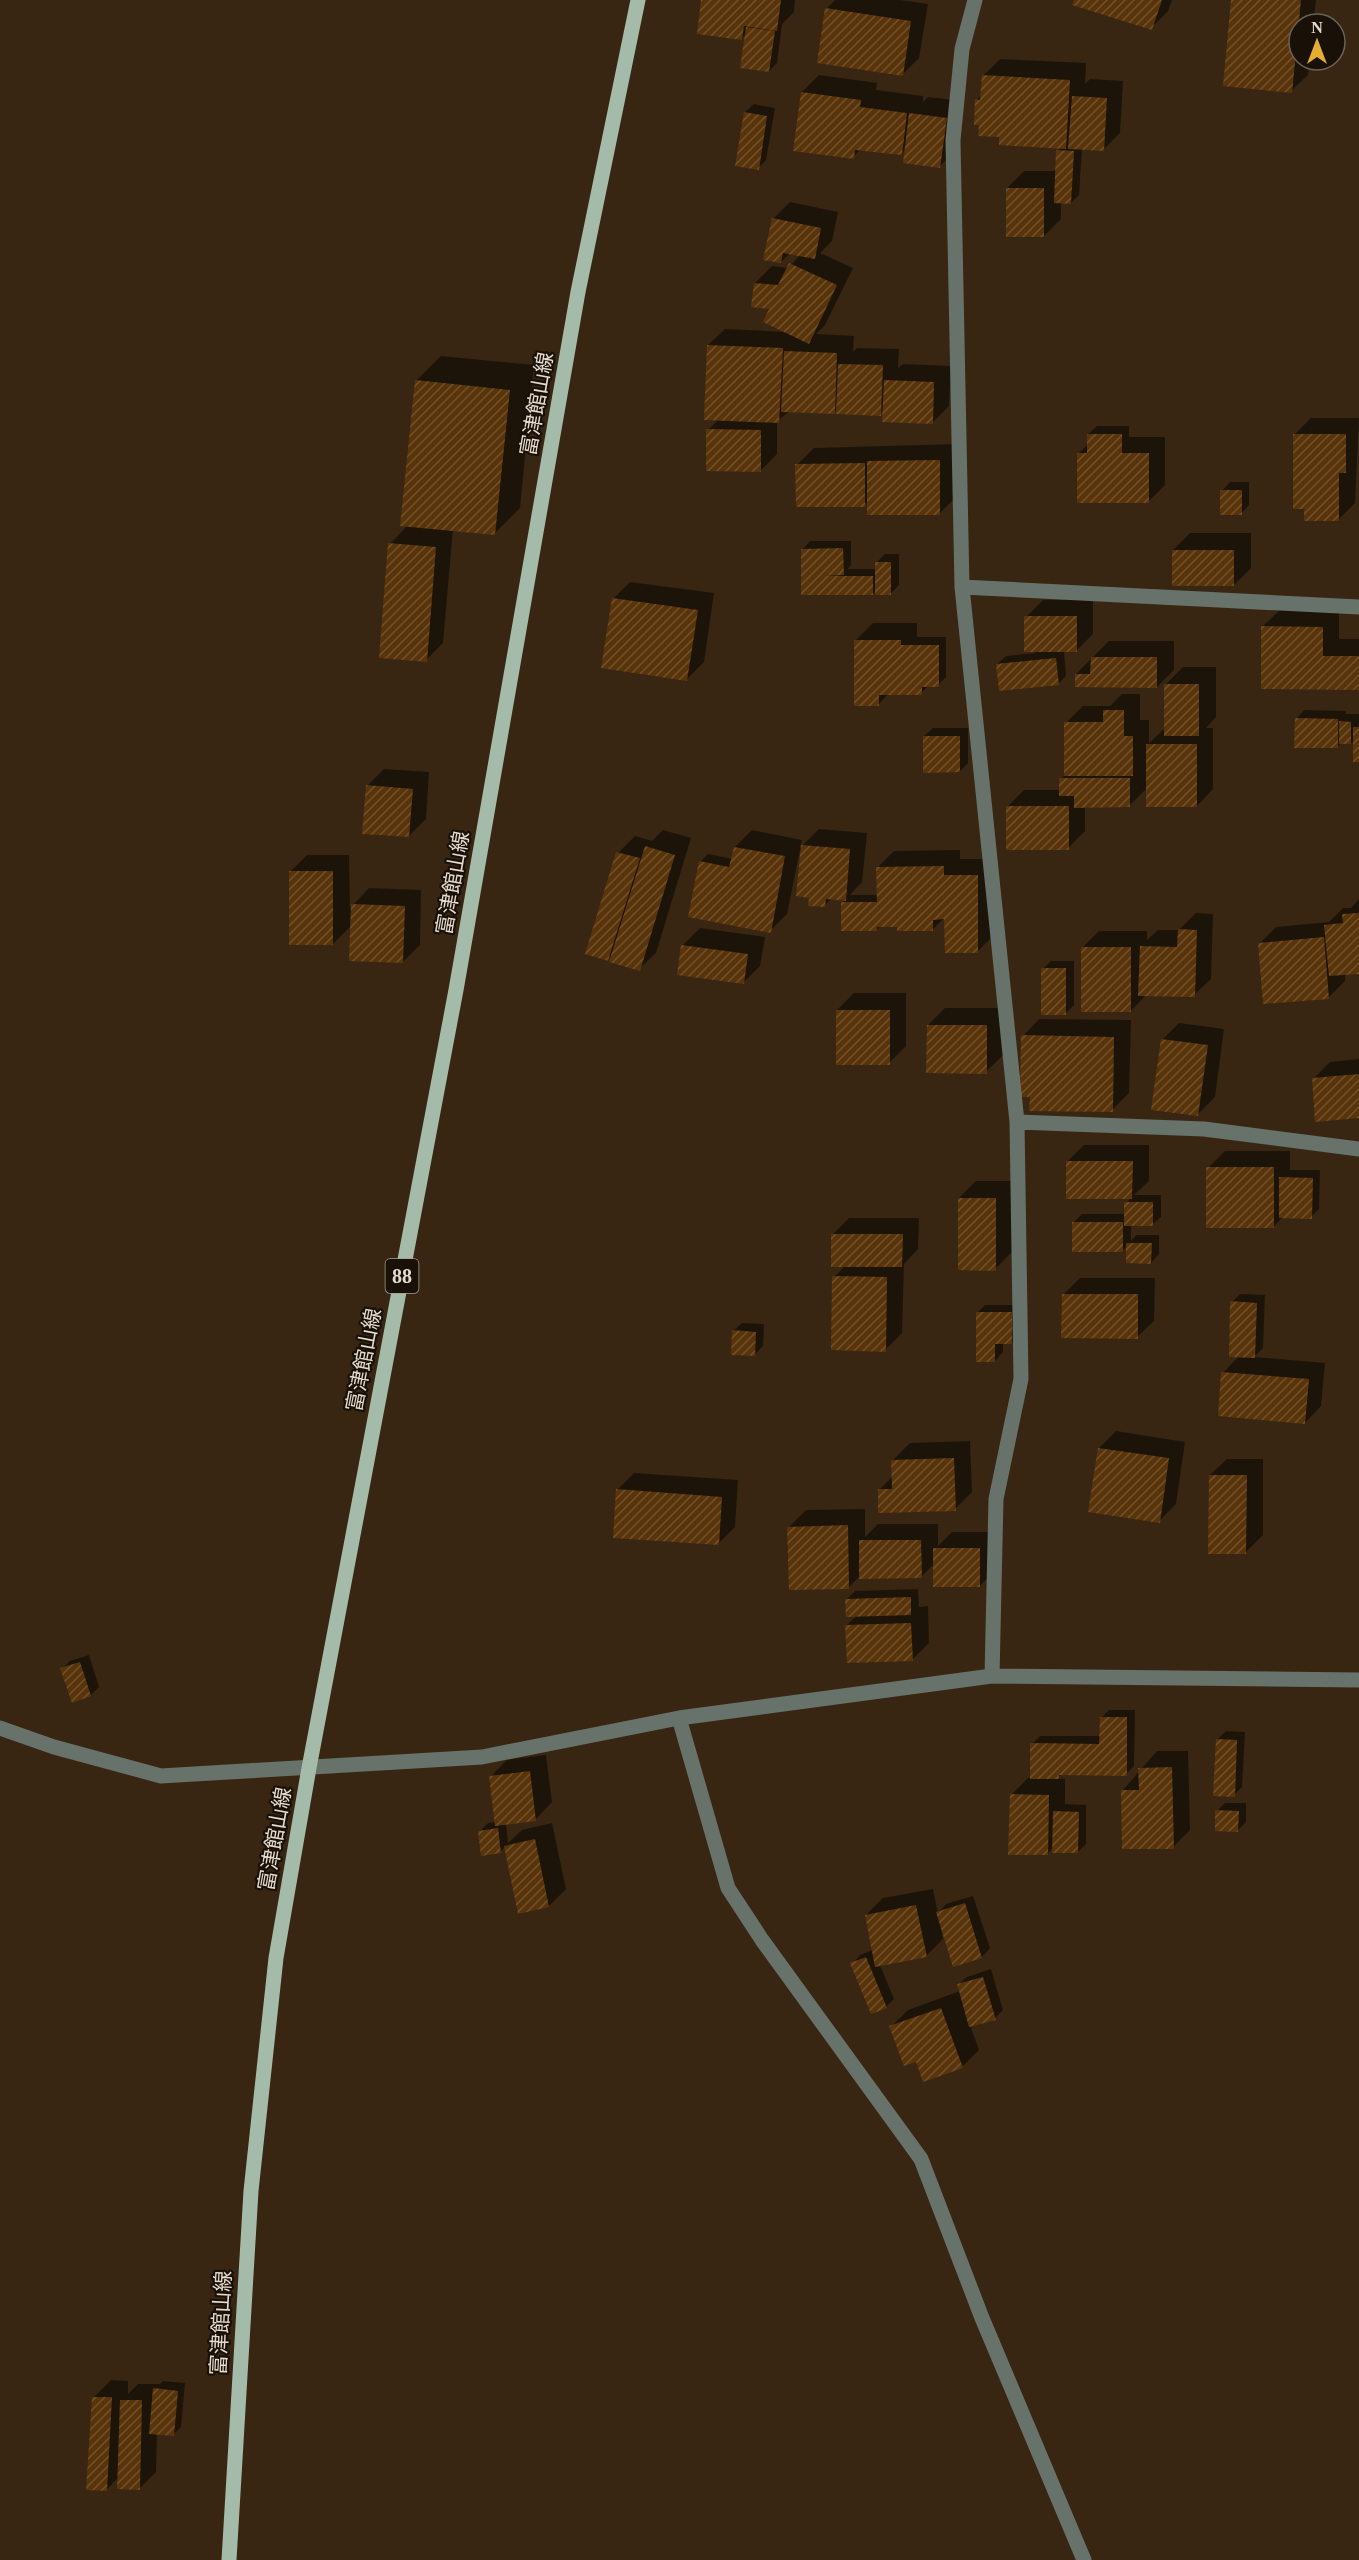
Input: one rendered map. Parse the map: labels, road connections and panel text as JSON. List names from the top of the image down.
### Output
{
  "streets": {
    "main road": ["富津館山線", "88"]
  },
  "north": "top"
}
